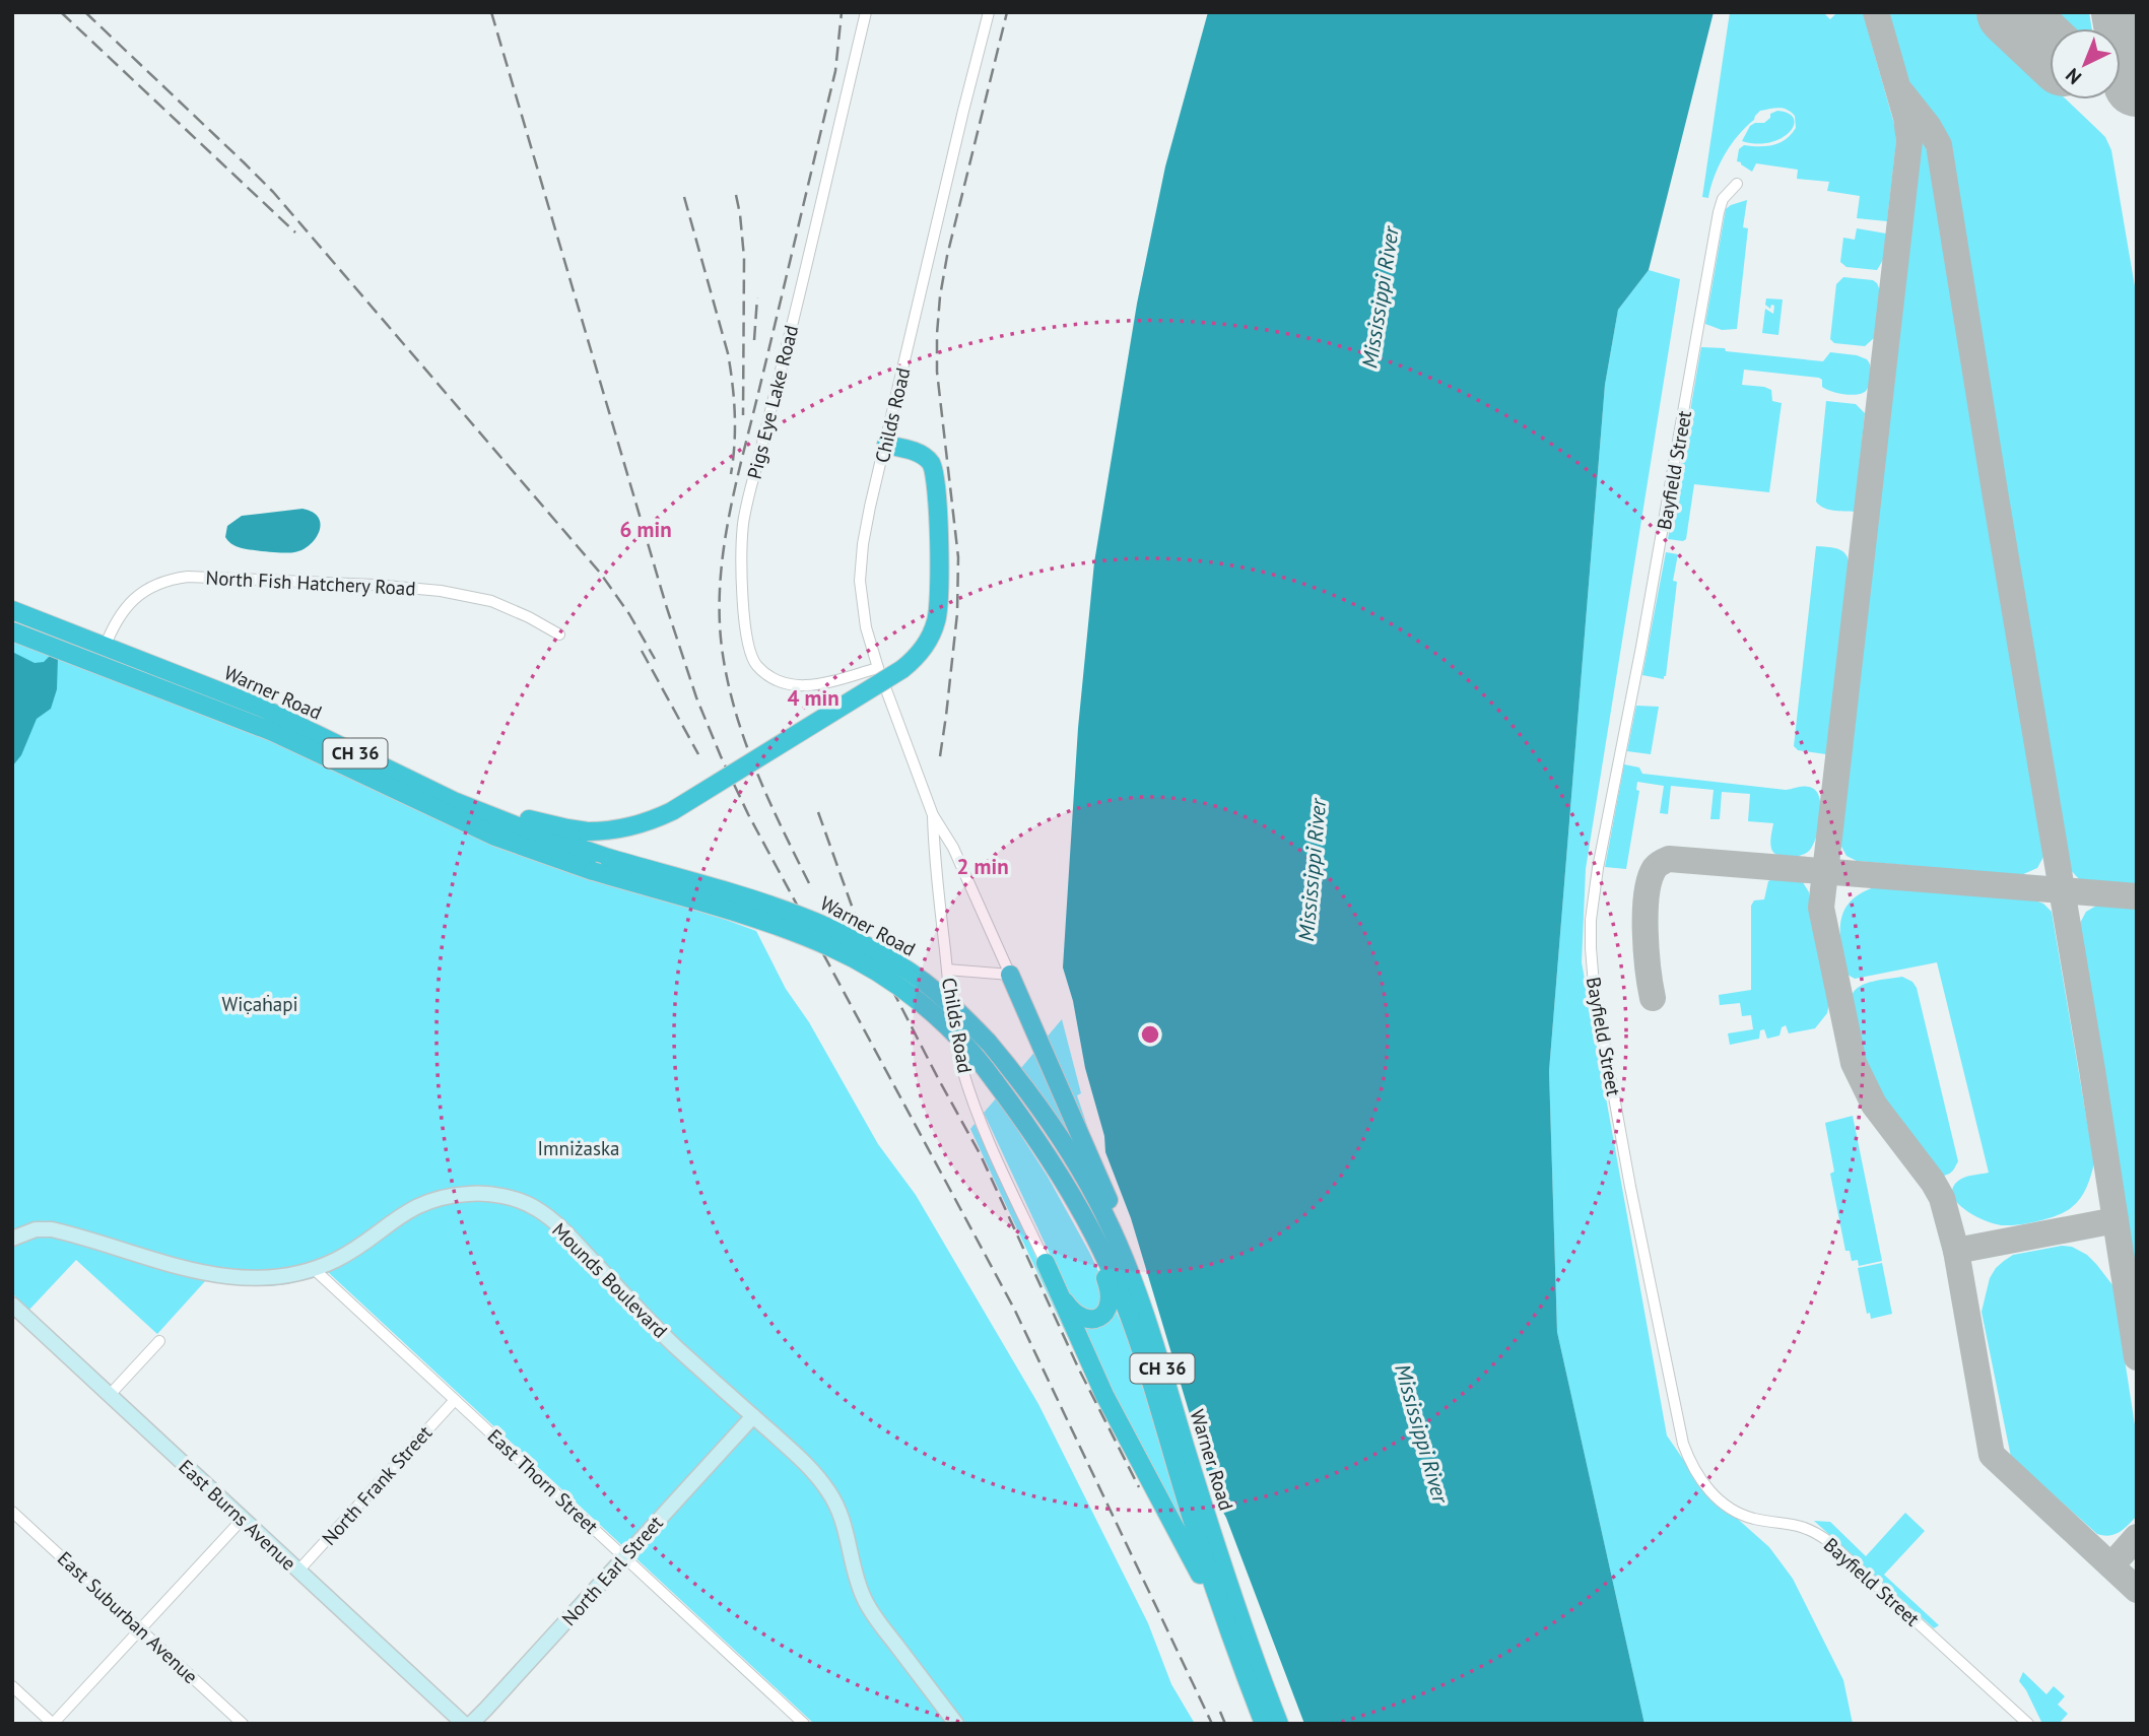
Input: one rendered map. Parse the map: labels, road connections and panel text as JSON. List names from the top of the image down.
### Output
{
  "streets": {
    "highway": ["Warner Road", "CH 36"],
    "street": [
      "Pigs Eye Lake Road",
      "Childs Road",
      "Bayfield Street",
      "North Fish Hatchery Road",
      "Mounds Boulevard",
      "East Thorn Street",
      "North Frank Street",
      "East Burns Avenue",
      "North Earl Street",
      "East Suburban Avenue"
    ]
  },
  "crossings": [
    ["Pigs Eye Lake Road", "Childs Road"],
    ["North Fish Hatchery Road", "Warner Road"],
    ["Mounds Boulevard", "East Thorn Street"],
    ["Mounds Boulevard", "North Earl Street"],
    ["East Thorn Street", "North Frank Street"],
    ["East Thorn Street", "North Earl Street"],
    ["North Frank Street", "East Burns Avenue"]
  ],
  "water": ["Mississippi River"],
  "parks": ["Wic̣aḣapi", "Imniżaska"],
  "north": "bottom left",
  "rings": ["6 min", "4 min", "2 min"]
}
